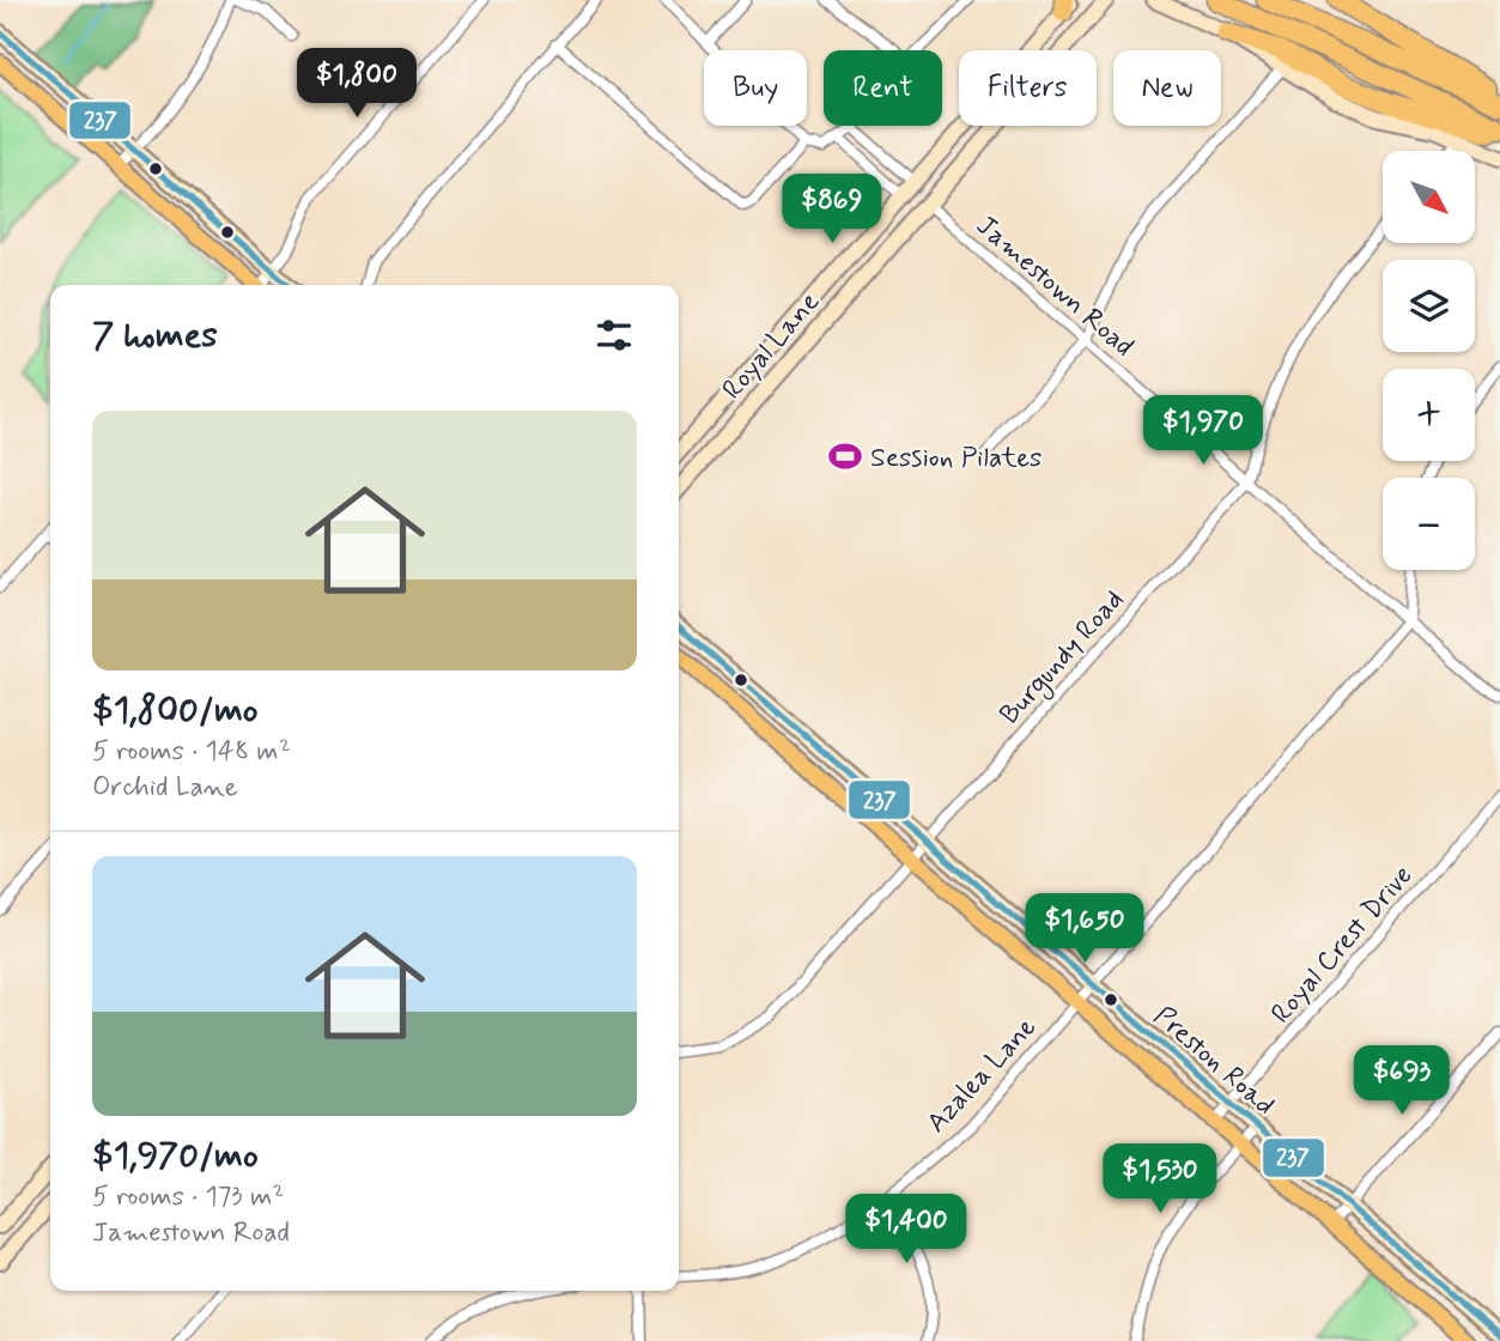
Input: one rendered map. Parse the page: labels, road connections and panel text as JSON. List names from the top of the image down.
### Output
{
  "streets": {
    "main road": ["Royal Lane", "Preston Road"],
    "street": [
      "Jamestown Road",
      "Burgundy Road",
      "Royal Crest Drive",
      "Azalea Lane"
    ]
  },
  "crossings": [
    ["Jamestown Road", "Royal Lane"],
    ["Jamestown Road", "Burgundy Road"],
    ["Jamestown Road", "Azalea Lane"],
    ["Burgundy Road", "Preston Road"],
    ["Royal Crest Drive", "Preston Road"],
    ["Preston Road", "Azalea Lane"]
  ],
  "places": {
    "sports": ["Session Pilates"]
  },
  "lines": ["transit line 237"],
  "north": "bottom right",
  "page": {
    "price": [
      "$1,800",
      "$869",
      "$1,970",
      "$1,650",
      "$693",
      "$1,530",
      "$1,400"
    ],
    "chip": [
      "Buy",
      "Rent",
      "Filters",
      "New"
    ],
    "map_buttons": ["+", "−"],
    "heading": "7 homes",
    "list": [
      {
        "name": "$1,800/mo",
        "note": "5 rooms · 148 m² · Orchid Lane"
      },
      {
        "name": "$1,970/mo",
        "note": "5 rooms · 173 m² · Jamestown Road"
      }
    ]
  }
}
